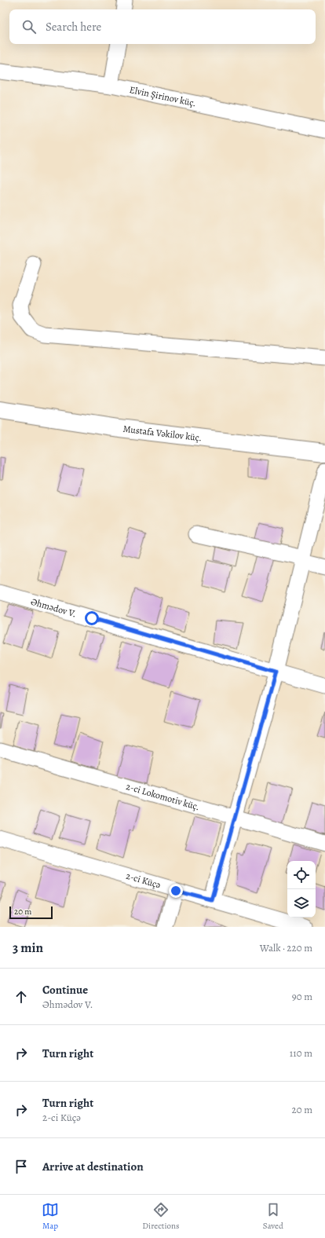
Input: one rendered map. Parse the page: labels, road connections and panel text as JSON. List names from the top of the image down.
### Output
{
  "streets": {
    "street": [
      "Elvin Şirinov küç.",
      "Mustafa Vəkilov küç.",
      "Əhmədov V.",
      "2-ci Lokomotiv küç.",
      "2-ci Küçə"
    ]
  },
  "scale_bar": "20 m",
  "page": {
    "search": "Search here",
    "scale": "20 m",
    "heading": ["3 min", "Walk · 220 m"],
    "list": [
      ["Continue", "Əhmədov V.", "90 m"],
      ["Turn right", "110 m"],
      ["Turn right", "2-ci Küçə", "20 m"],
      "Arrive at destination"
    ],
    "nav": ["Map", "Directions", "Saved"]
  }
}
